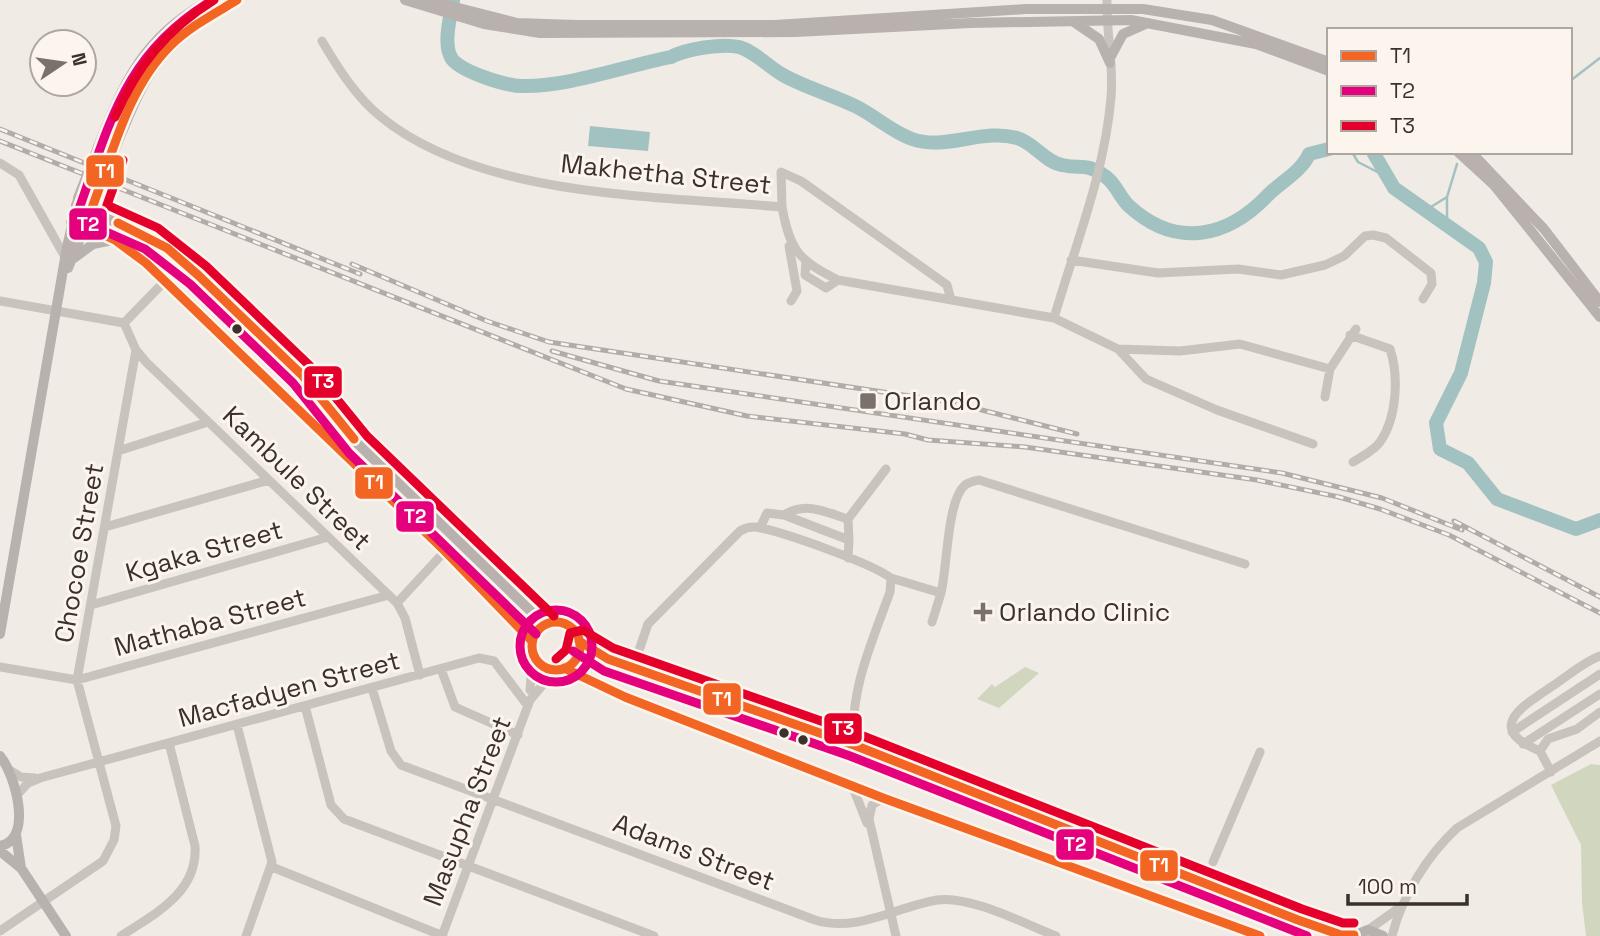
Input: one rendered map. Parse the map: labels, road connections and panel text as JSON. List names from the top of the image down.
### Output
{
  "streets": {
    "street": [
      "Makhetha Street",
      "Kambule Street",
      "Kgaka Street",
      "Chocoe Street",
      "Mathaba Street",
      "Macfadyen Street",
      "Masupha Street",
      "Adams Street"
    ]
  },
  "crossings": [
    ["Kambule Street", "Kgaka Street"],
    ["Kambule Street", "Chocoe Street"],
    ["Kambule Street", "Mathaba Street"],
    ["Kambule Street", "Macfadyen Street"],
    ["Kgaka Street", "Chocoe Street"],
    ["Chocoe Street", "Mathaba Street"],
    ["Chocoe Street", "Macfadyen Street"],
    ["Macfadyen Street", "Masupha Street"],
    ["Macfadyen Street", "Adams Street"],
    ["Masupha Street", "Adams Street"]
  ],
  "places": {
    "transit": ["Orlando"],
    "health": ["Orlando Clinic"]
  },
  "lines": ["transit line T1", "transit line T2", "transit line T3"],
  "legend": ["T1", "T2", "T3"],
  "scale_bar": "100 m",
  "north": "right"
}
